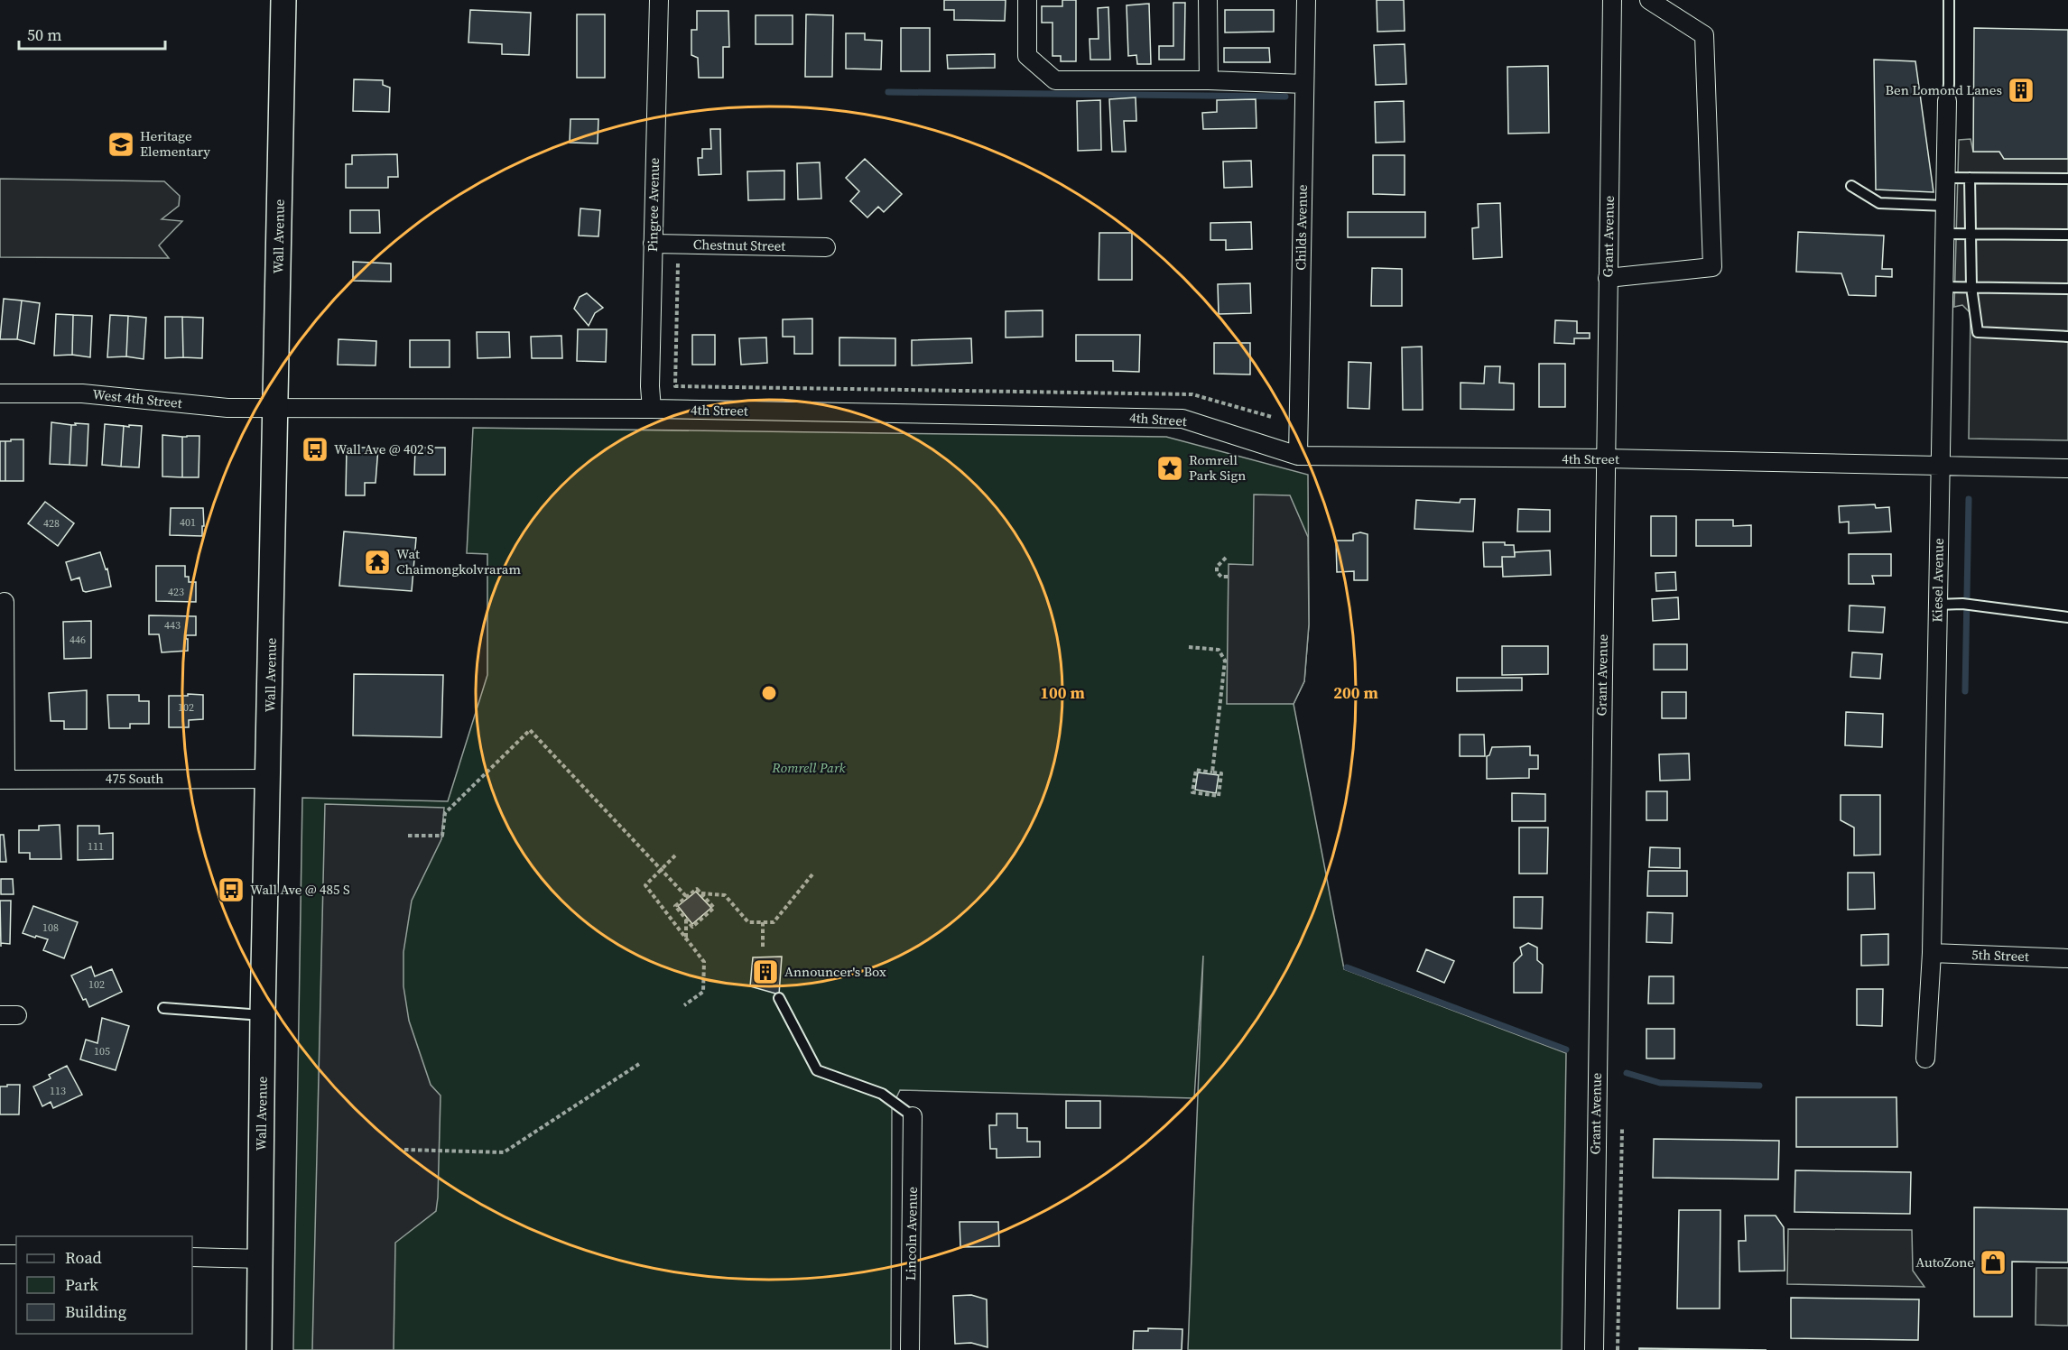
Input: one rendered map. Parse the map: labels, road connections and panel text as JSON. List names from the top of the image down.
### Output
{
  "streets": {
    "main road": ["Wall Avenue"],
    "street": [
      "Pingree Avenue",
      "Childs Avenue",
      "Grant Avenue",
      "Chestnut Street",
      "West 4th Street",
      "4th Street",
      "Kiesel Avenue",
      "475 South",
      "5th Street",
      "Lincoln Avenue"
    ]
  },
  "crossings": [
    ["Pingree Avenue", "Chestnut Street"],
    ["Pingree Avenue", "4th Street"],
    ["Childs Avenue", "4th Street"],
    ["Wall Avenue", "West 4th Street"],
    ["Wall Avenue", "4th Street"],
    ["Wall Avenue", "475 South"],
    ["Grant Avenue", "4th Street"],
    ["West 4th Street", "4th Street"],
    ["4th Street", "Kiesel Avenue"],
    ["Kiesel Avenue", "5th Street"]
  ],
  "parks": ["Romrell Park"],
  "places": {
    "building": ["Ben Lomond Lanes", "Announcer's Box"],
    "school or university": ["Heritage Elementary"],
    "bus stop": ["Wall Ave @ 402 S", "Wall Ave @ 485 S"],
    "place": ["Romrell Park Sign"],
    "temple": ["Wat Chaimongkolvraram"],
    "shop": ["AutoZone"]
  },
  "house_numbers": [
    "401",
    "428",
    "423",
    "443",
    "446",
    "102",
    "111",
    "108",
    "102",
    "105",
    "113"
  ],
  "legend": ["Road", "Park", "Building"],
  "scale_bar": "50 m",
  "rings": ["100 m", "200 m"]
}
